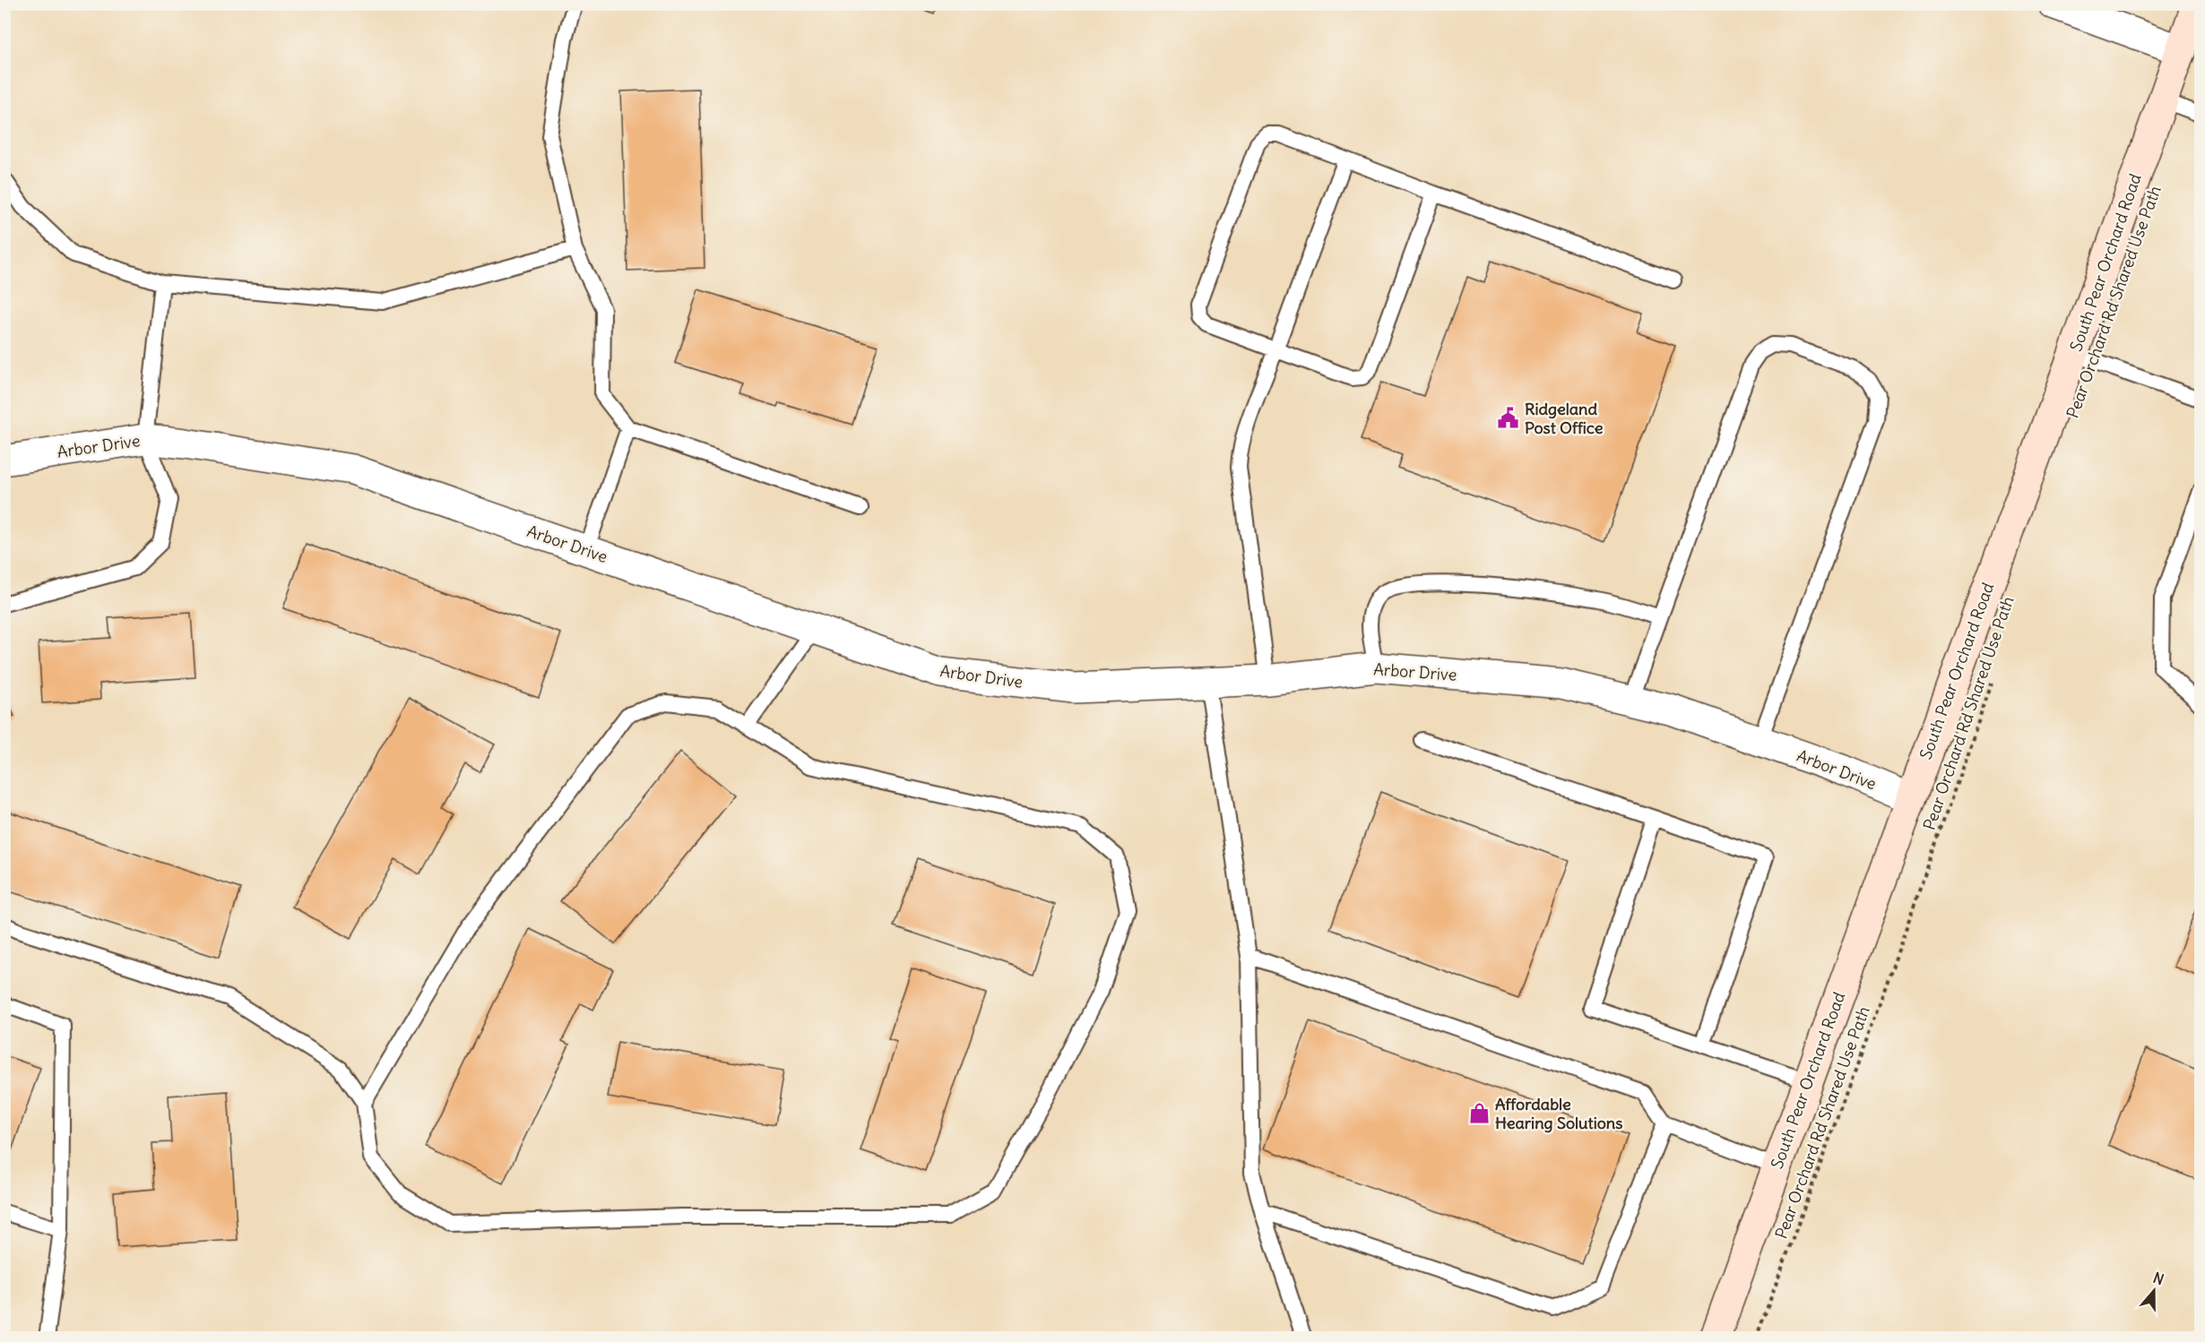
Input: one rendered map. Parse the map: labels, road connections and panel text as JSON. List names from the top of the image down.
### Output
{
  "streets": {
    "street": ["South Pear Orchard Road", "Arbor Drive"],
    "path": ["Pear Orchard Rd Shared Use Path"]
  },
  "crossings": [
    ["South Pear Orchard Road", "Arbor Drive"]
  ],
  "places": {
    "public building": ["Ridgeland Post Office"],
    "shop": ["Affordable Hearing Solutions"]
  },
  "north": "top"
}
